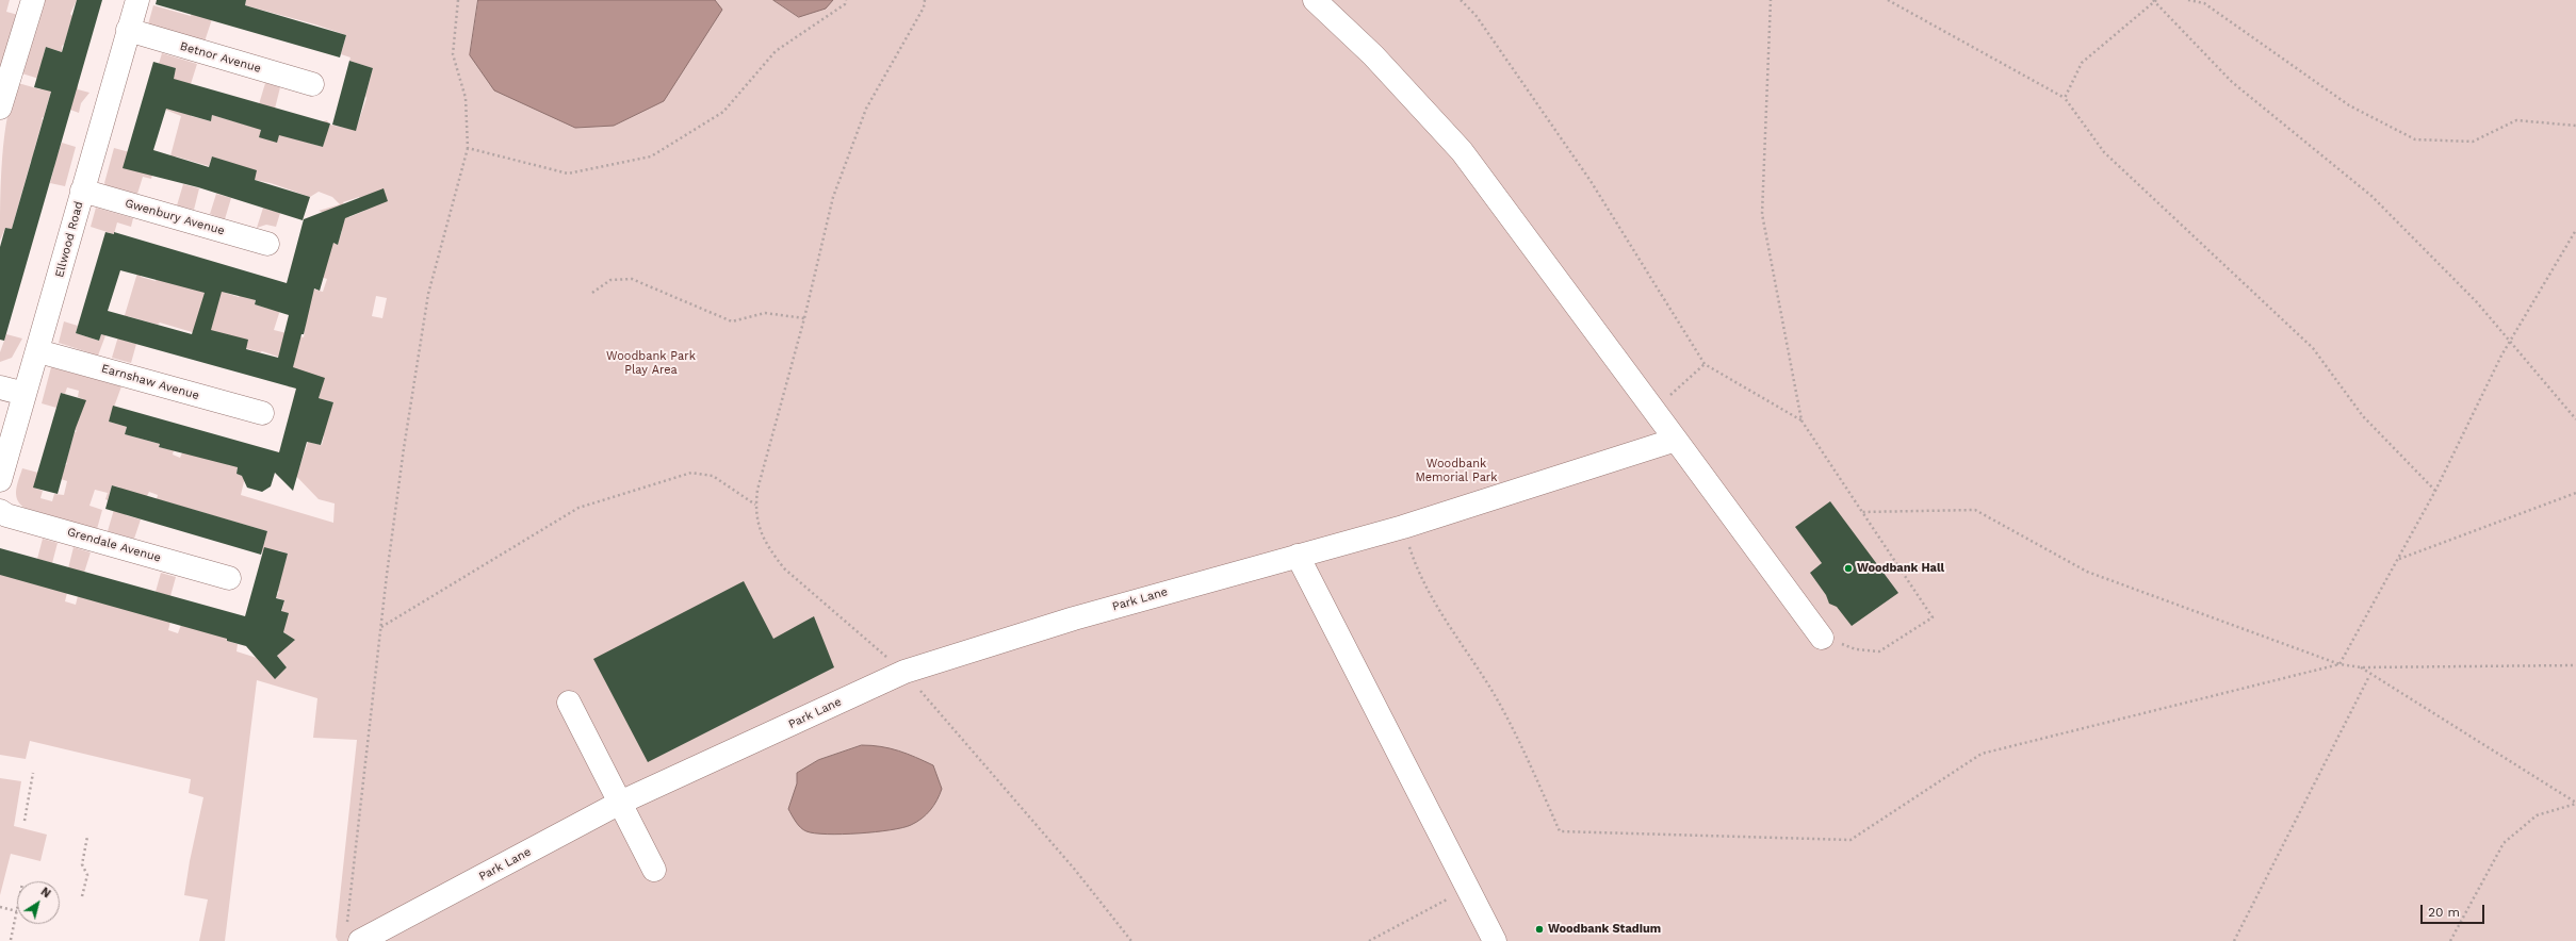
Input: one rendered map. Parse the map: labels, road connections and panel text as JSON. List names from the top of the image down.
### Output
{
  "streets": {
    "street": [
      "Betnor Avenue",
      "Gwenbury Avenue",
      "Ellwood Road",
      "Earnshaw Avenue",
      "Grendale Avenue",
      "Park Lane"
    ]
  },
  "crossings": [
    ["Betnor Avenue", "Ellwood Road"],
    ["Gwenbury Avenue", "Ellwood Road"],
    ["Ellwood Road", "Earnshaw Avenue"]
  ],
  "parks": ["Woodbank Park Play Area", "Woodbank Memorial Park"],
  "places": ["Woodbank Hall", "Woodbank Stadium"],
  "scale_bar": "20 m",
  "north": "top right"
}
